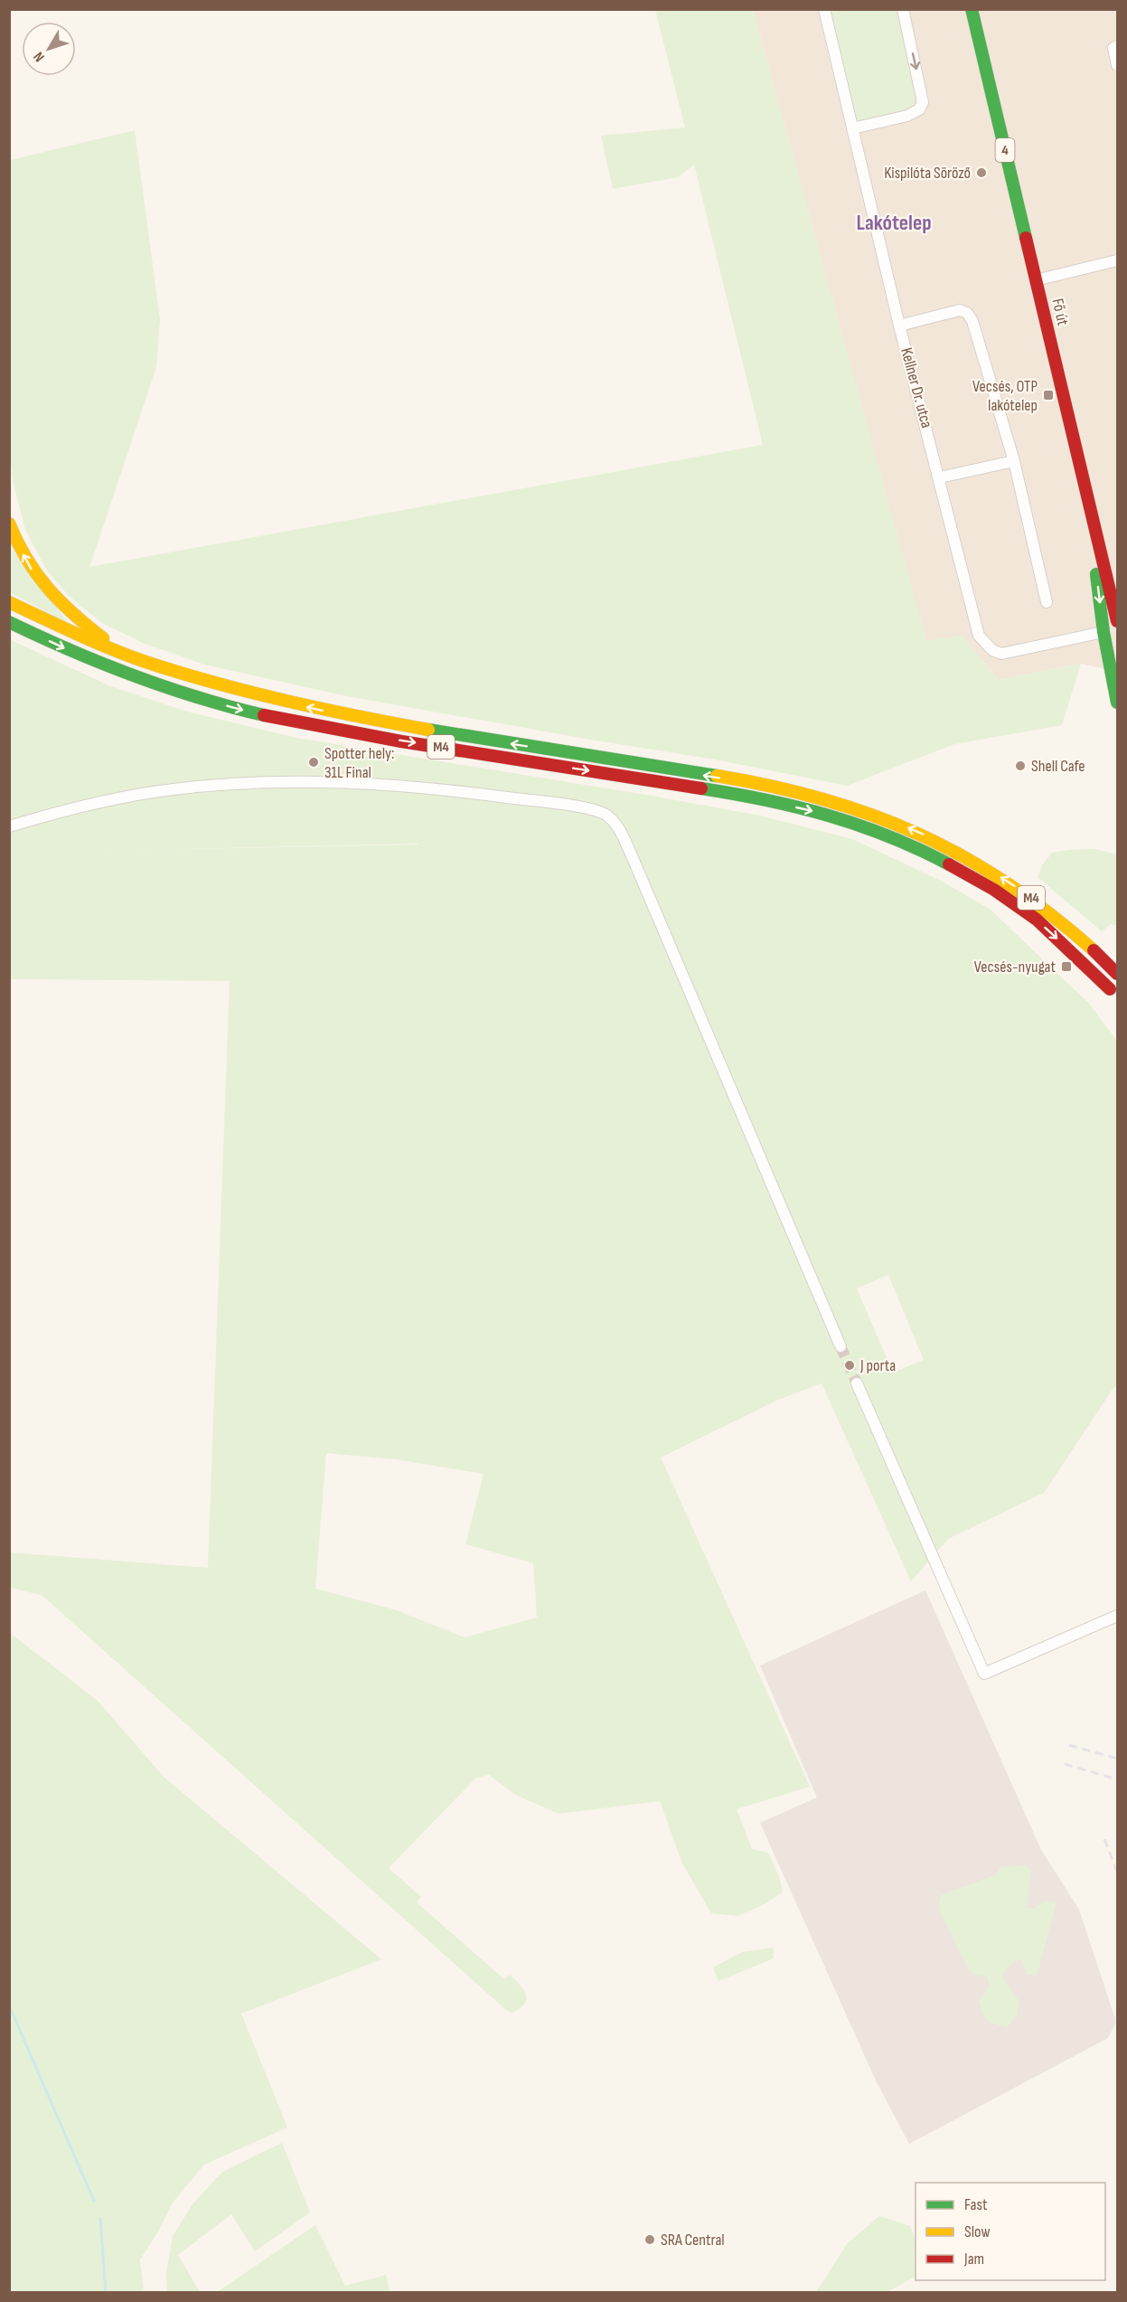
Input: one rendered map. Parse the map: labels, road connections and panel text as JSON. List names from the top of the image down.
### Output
{
  "streets": {
    "main road": ["4", "Fő út", "M4"],
    "street": ["Kellner Dr. utca"]
  },
  "crossings": [
    ["4", "Fő út"],
    ["4", "Kellner Dr. utca"]
  ],
  "districts": ["Lakótelep"],
  "places": {
    "other": [
      "Kispilóta Söröző",
      "Spotter hely: 31L Final",
      "Shell Cafe",
      "J porta",
      "SRA Central"
    ],
    "transit": ["Vecsés, OTP lakótelep", "Vecsés-nyugat"]
  },
  "legend": ["Fast", "Slow", "Jam"],
  "north": "bottom left"
}
